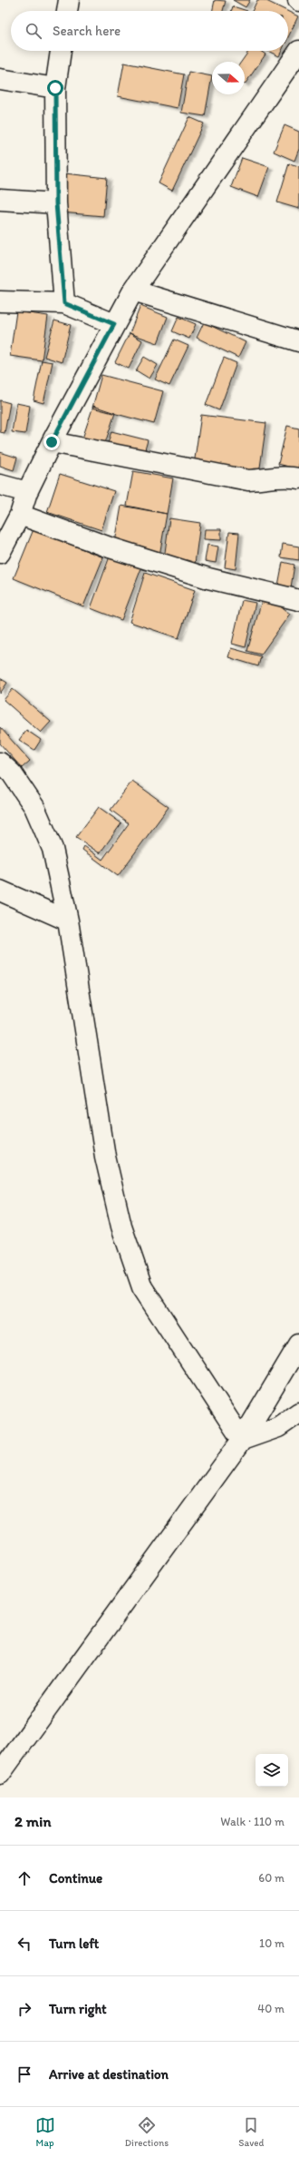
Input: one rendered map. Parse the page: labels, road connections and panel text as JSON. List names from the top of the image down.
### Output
{
  "north": "right",
  "page": {
    "search": "Search here",
    "heading": ["2 min", "Walk · 110 m"],
    "list": [
      ["Continue", "60 m"],
      ["Turn left", "10 m"],
      ["Turn right", "40 m"],
      "Arrive at destination"
    ],
    "nav": ["Map", "Directions", "Saved"]
  }
}
